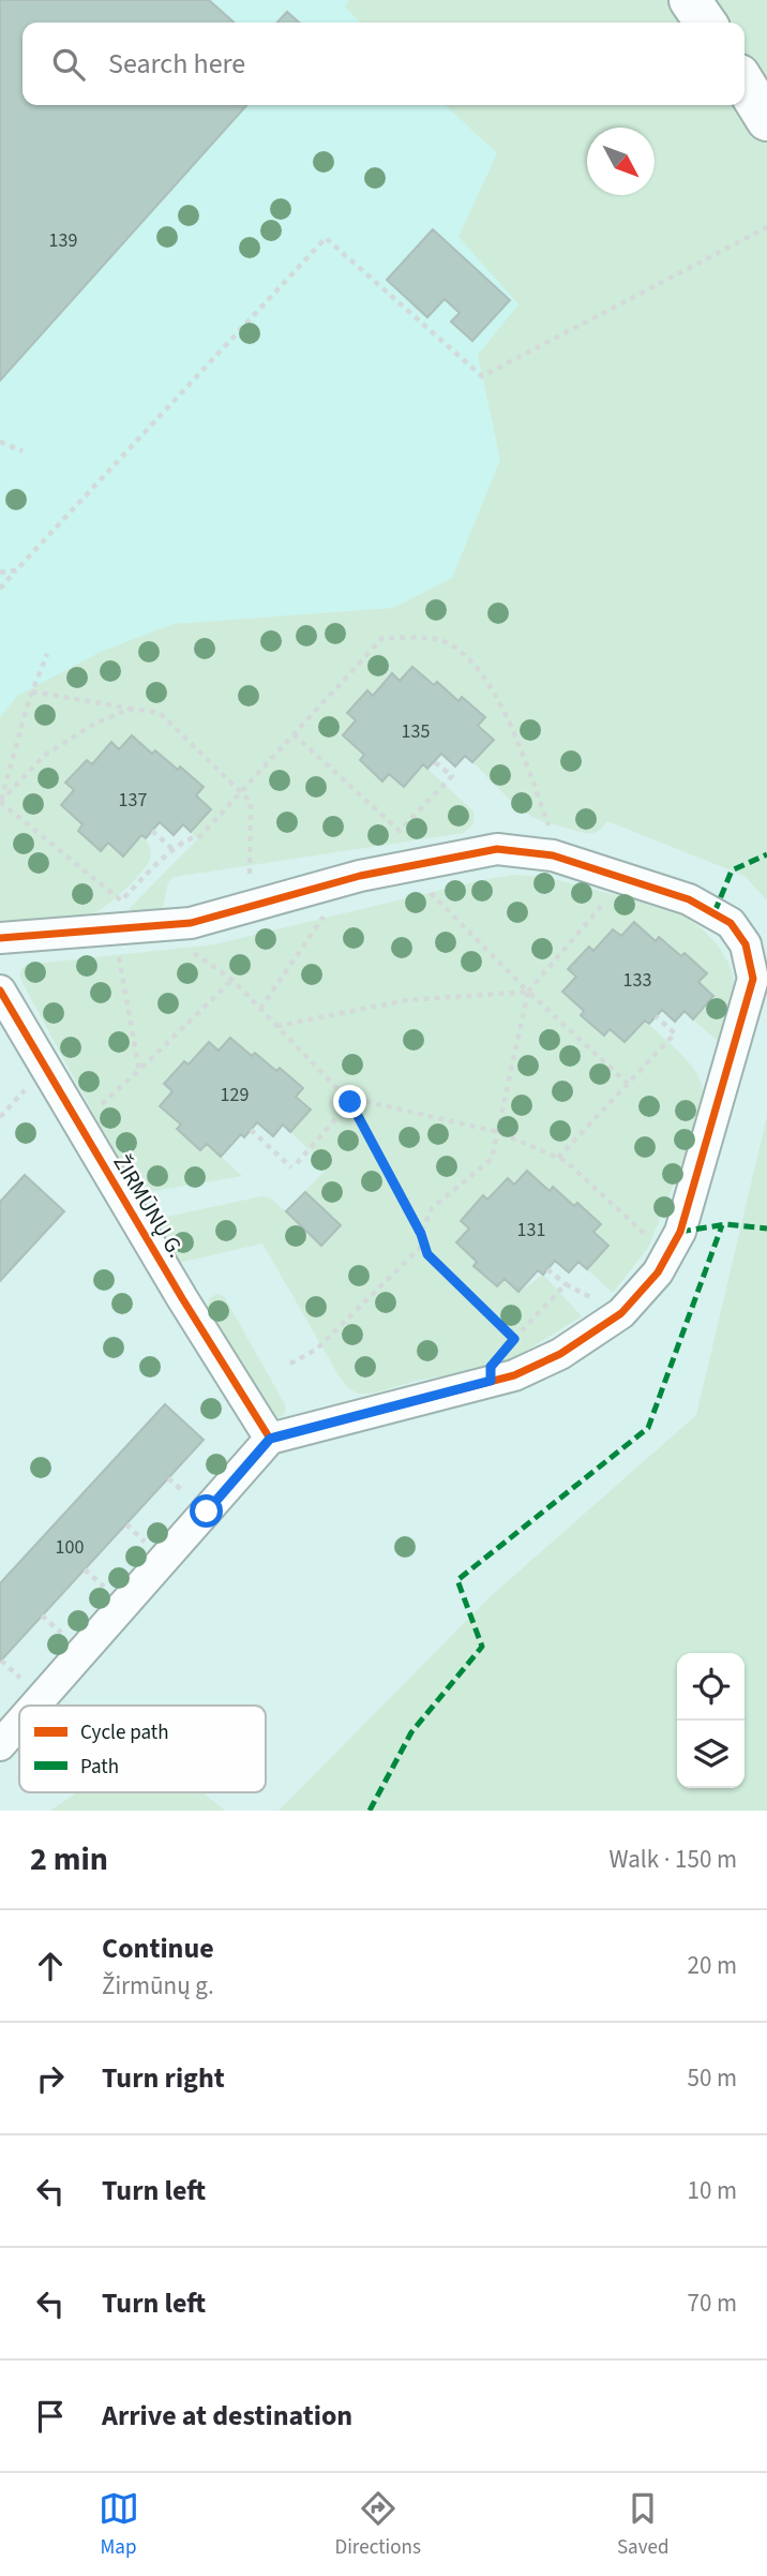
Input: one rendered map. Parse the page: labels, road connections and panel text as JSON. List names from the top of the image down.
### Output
{
  "streets": {
    "street": ["ŽIRMŪNŲ G."]
  },
  "house_numbers": [
    "139",
    "135",
    "137",
    "133",
    "129",
    "131",
    "100"
  ],
  "legend": ["Cycle path", "Path"],
  "north": "bottom right",
  "page": {
    "search": "Search here",
    "heading": ["2 min", "Walk · 150 m"],
    "list": [
      ["Continue", "Žirmūnų g.", "20 m"],
      ["Turn right", "50 m"],
      ["Turn left", "10 m"],
      ["Turn left", "70 m"],
      "Arrive at destination"
    ],
    "nav": ["Map", "Directions", "Saved"]
  }
}
